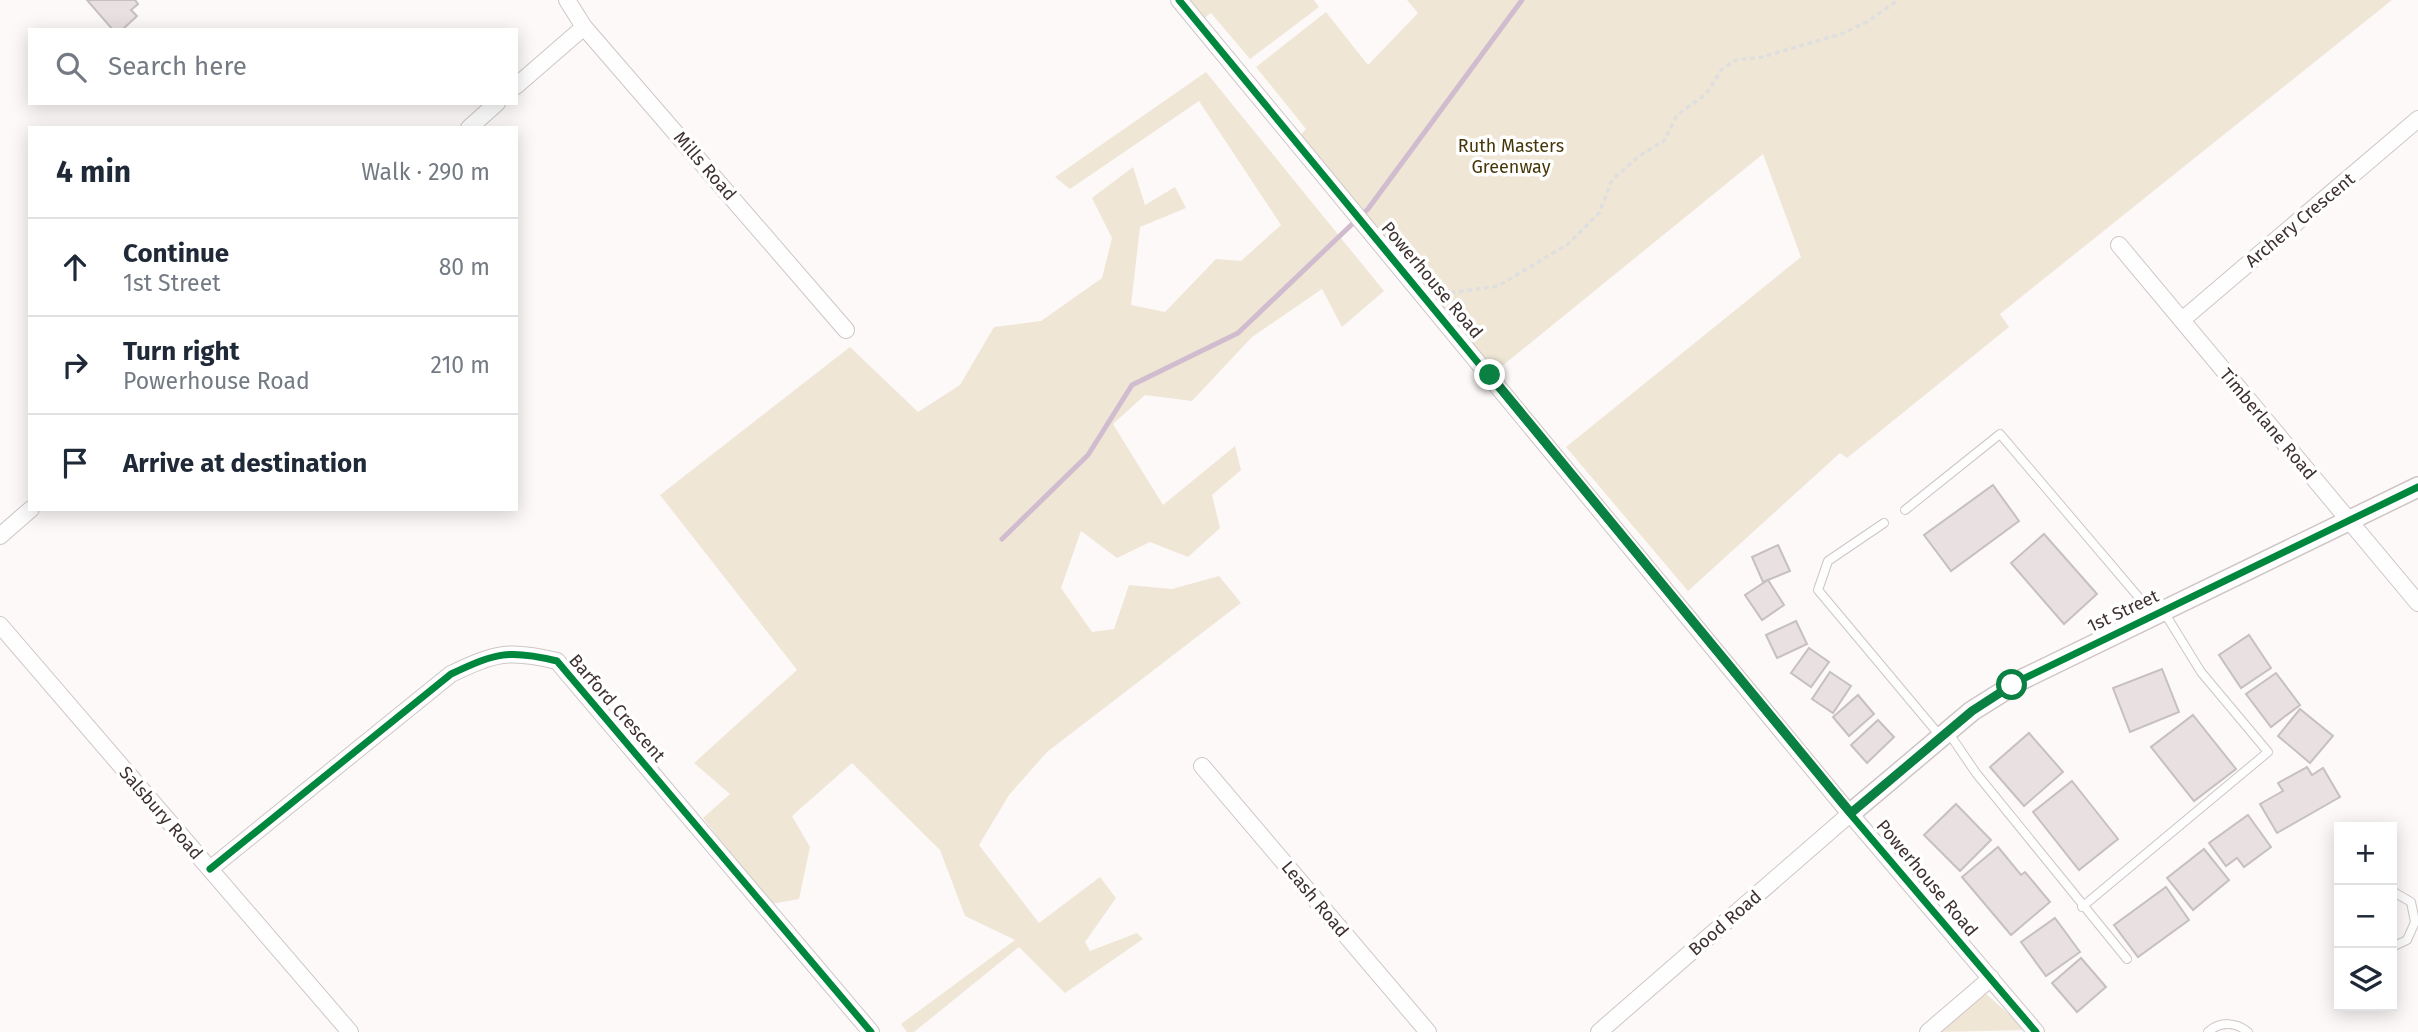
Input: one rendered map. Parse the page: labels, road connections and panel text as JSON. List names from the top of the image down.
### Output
{
  "streets": {
    "street": [
      "Mills Road",
      "Archery Crescent",
      "Powerhouse Road",
      "Timberlane Road",
      "1st Street",
      "Barford Crescent",
      "Salsbury Road",
      "Leash Road",
      "Bood Road"
    ]
  },
  "crossings": [
    ["Archery Crescent", "Timberlane Road"],
    ["Powerhouse Road", "1st Street"],
    ["Powerhouse Road", "Bood Road"],
    ["Timberlane Road", "1st Street"],
    ["1st Street", "Bood Road"],
    ["Barford Crescent", "Salsbury Road"]
  ],
  "parks": ["Ruth Masters Greenway"],
  "page": {
    "search": "Search here",
    "heading": ["4 min", "Walk · 290 m"],
    "list": [
      ["Continue", "1st Street", "80 m"],
      ["Turn right", "Powerhouse Road", "210 m"],
      "Arrive at destination"
    ],
    "map_buttons": ["+", "−"]
  }
}
